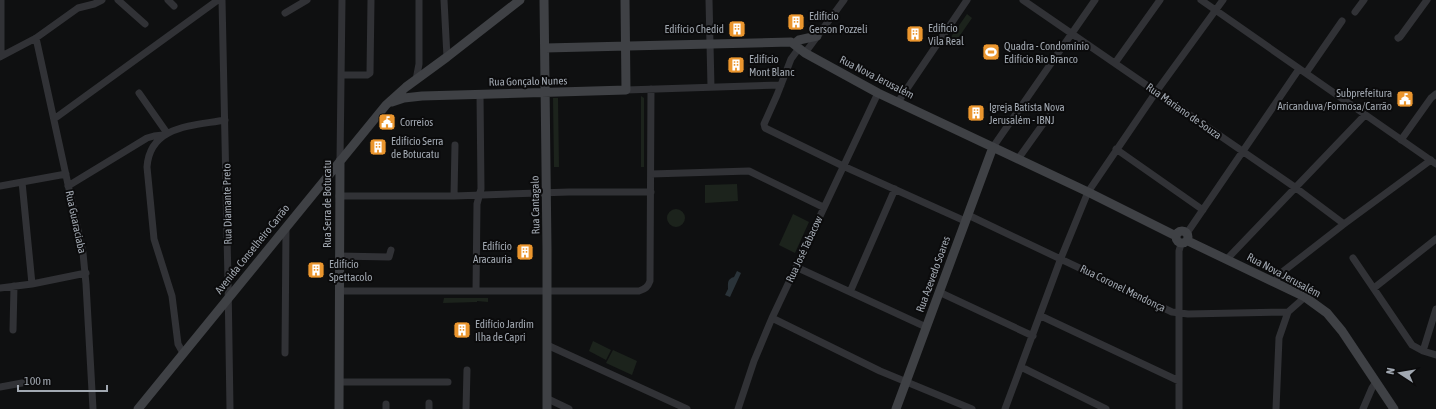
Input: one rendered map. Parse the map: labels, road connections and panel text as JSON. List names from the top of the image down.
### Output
{
  "streets": {
    "street": [
      "Rua Nova Jerusalém",
      "Rua Gonçalo Nunes",
      "Rua Mariano de Souza",
      "Rua Diamante Preto",
      "Rua Serra de Botucatu",
      "Rua Cantagalo",
      "Rua Guaraciaba",
      "Avenida Conselheiro Carrão",
      "Rua José Tabacow",
      "Rua Azevedo Soares",
      "Rua Coronel Mendonça"
    ]
  },
  "crossings": [
    ["Rua Nova Jerusalém", "Rua Cantagalo"],
    ["Rua Nova Jerusalém", "Rua José Tabacow"],
    ["Rua Nova Jerusalém", "Rua Azevedo Soares"],
    ["Rua Nova Jerusalém", "Rua Coronel Mendonça"],
    ["Rua Gonçalo Nunes", "Rua Cantagalo"],
    ["Rua Gonçalo Nunes", "Avenida Conselheiro Carrão"],
    ["Rua Gonçalo Nunes", "Rua Coronel Mendonça"],
    ["Rua Diamante Preto", "Avenida Conselheiro Carrão"],
    ["Rua Serra de Botucatu", "Avenida Conselheiro Carrão"],
    ["Rua José Tabacow", "Rua Coronel Mendonça"],
    ["Rua Azevedo Soares", "Rua Coronel Mendonça"]
  ],
  "places": {
    "building": [
      "Edifício Gerson Pozzeli",
      "Edifício Chedid",
      "Edificio Vila Real",
      "Edifício Mont Blanc",
      "Igreja Batista Nova Jerusalém - IBNJ",
      "Edifício Serra de Botucatu",
      "Edifício Aracauria",
      "Edifício Spettacolo",
      "Edifício Jardim Ilha de Capri"
    ],
    "sports": ["Quadra - Condomínio Edifício Rio Branco"],
    "public building": ["Subprefeitura Aricanduva/Formosa/Carrão", "Correios"]
  },
  "scale_bar": "100 m",
  "north": "left"
}
